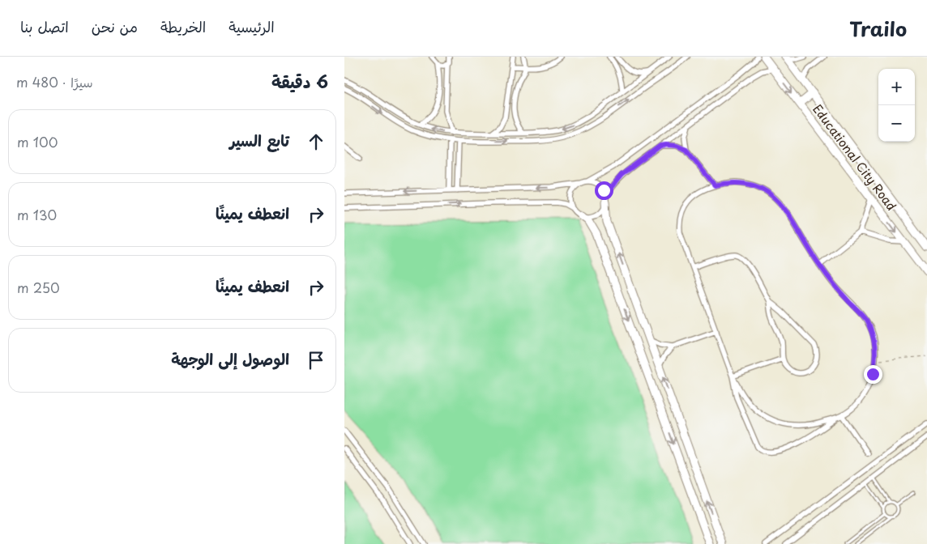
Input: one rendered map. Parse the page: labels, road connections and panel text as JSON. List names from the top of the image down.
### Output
{
  "streets": {
    "street": ["Educational City Road"]
  },
  "page": {
    "header": "Trailo",
    "nav": [
      "الرئيسية",
      "الخريطة",
      "من نحن",
      "اتصل بنا"
    ],
    "heading": ["6 دقيقة", "سيرًا · 480 m"],
    "map_buttons": ["+", "−"],
    "list": [
      ["تابع السير", "100 m"],
      ["انعطف يمينًا", "130 m"],
      ["انعطف يمينًا", "250 m"],
      "الوصول إلى الوجهة"
    ]
  }
}
